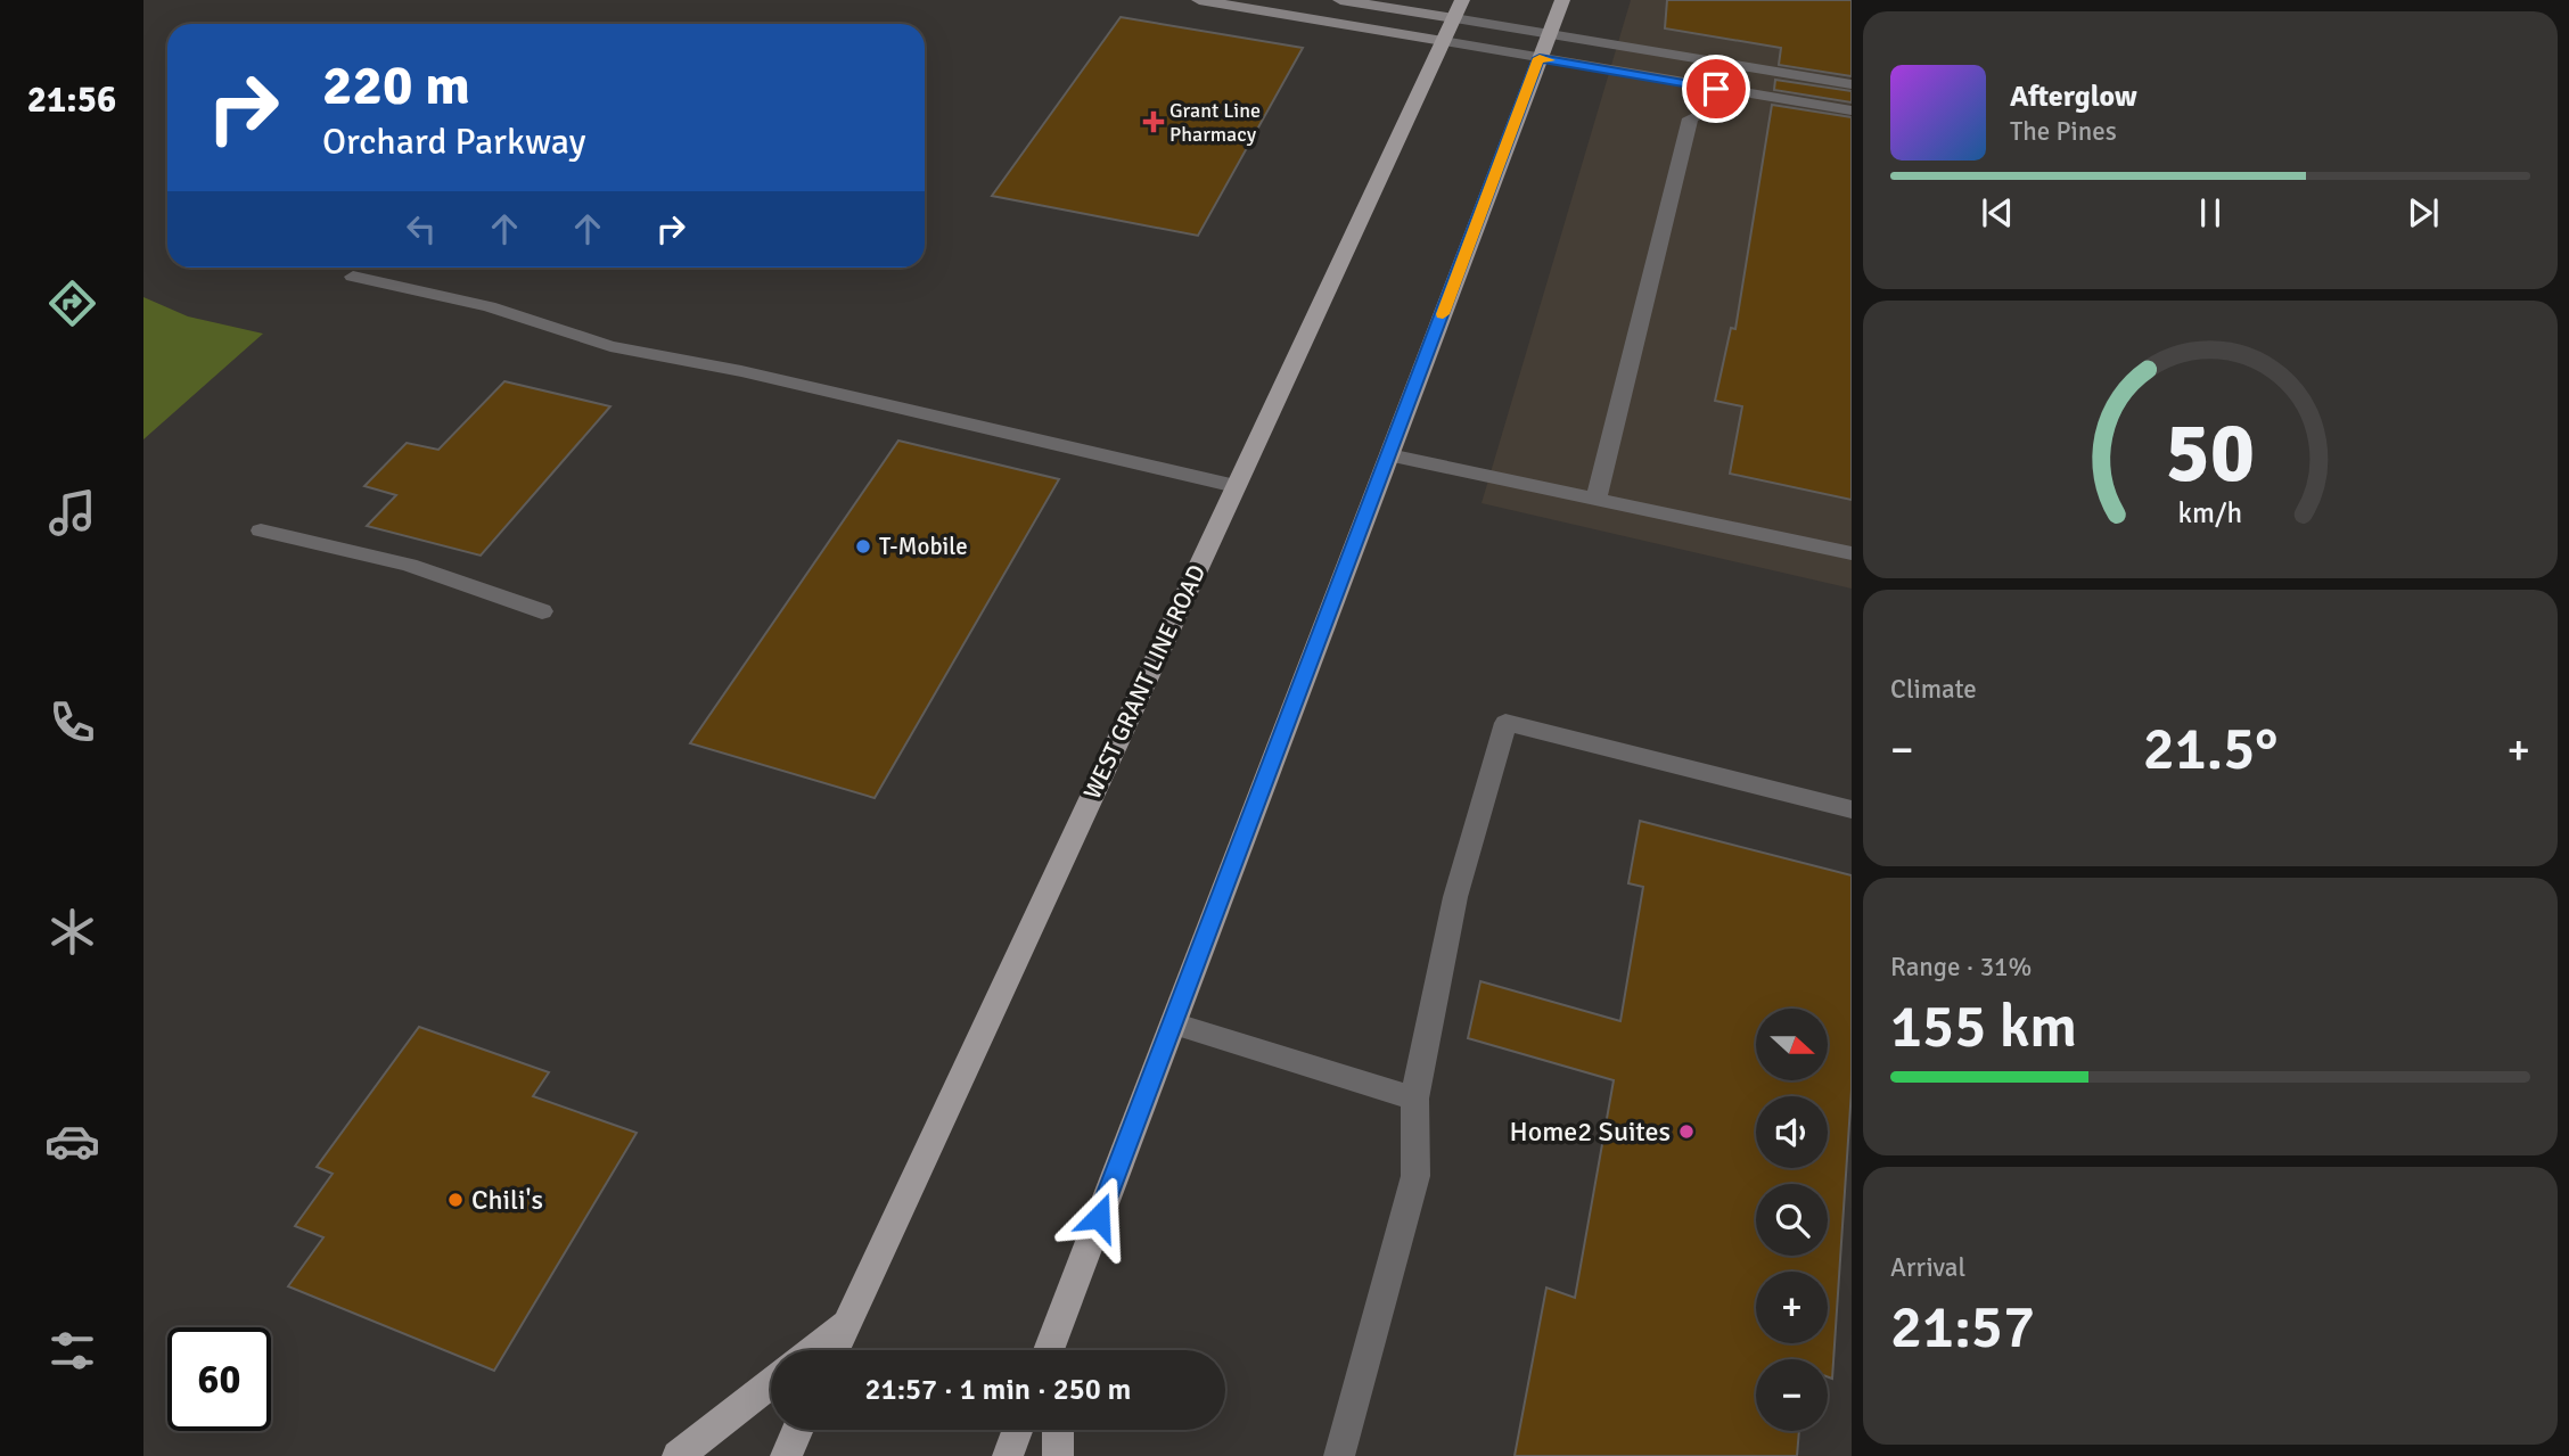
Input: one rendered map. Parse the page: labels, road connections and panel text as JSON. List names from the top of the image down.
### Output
{
  "streets": {
    "main road": ["WEST GRANT LINE ROAD"]
  },
  "places": {
    "health": ["Grant Line Pharmacy"],
    "other": ["T-Mobile", "Home2 Suites", "Chili's"]
  },
  "north": "right",
  "page": {
    "tabs": "21:56",
    "turn": ["220 m", "Orchard Parkway"],
    "song": ["Afterglow", "The Pines"],
    "tile": [
      "Climate",
      ["Range · 31%", "155 km"],
      ["Arrival", "21:57"]
    ],
    "heat": ["−", "21.5°", "+"],
    "map_buttons": ["+", "−"],
    "limit": "60",
    "trip": "21:57 · 1 min · 250 m",
    "gauge": ["50", "km/h"]
  }
}
